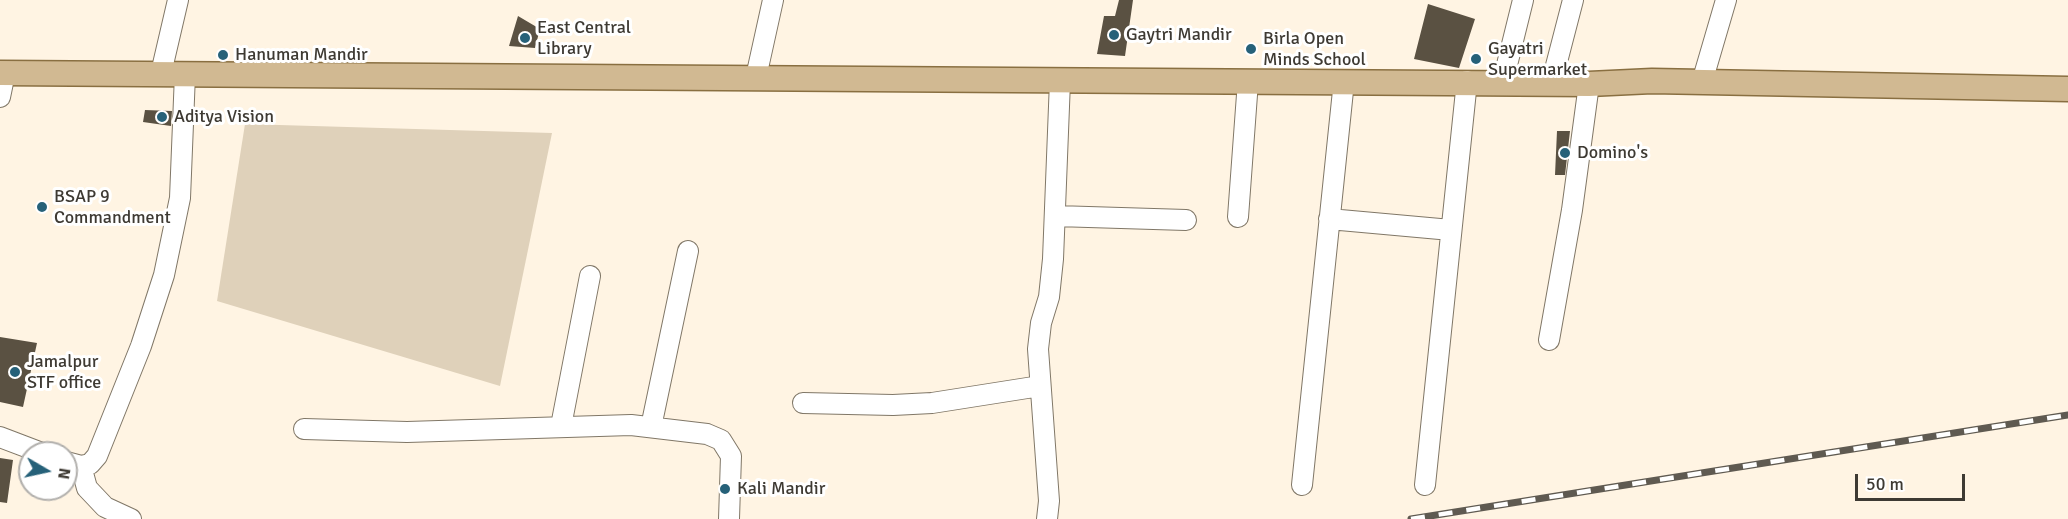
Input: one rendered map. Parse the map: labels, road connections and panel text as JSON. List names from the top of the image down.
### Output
{
  "places": [
    "Gaytri Mandir",
    "East Central Library",
    "Birla Open Minds School",
    "Hanuman Mandir",
    "Gayatri Supermarket",
    "Aditya Vision",
    "Domino's",
    "BSAP 9 Commandment",
    "Jamalpur STF office",
    "Kali Mandir"
  ],
  "scale_bar": "50 m",
  "north": "right"
}
